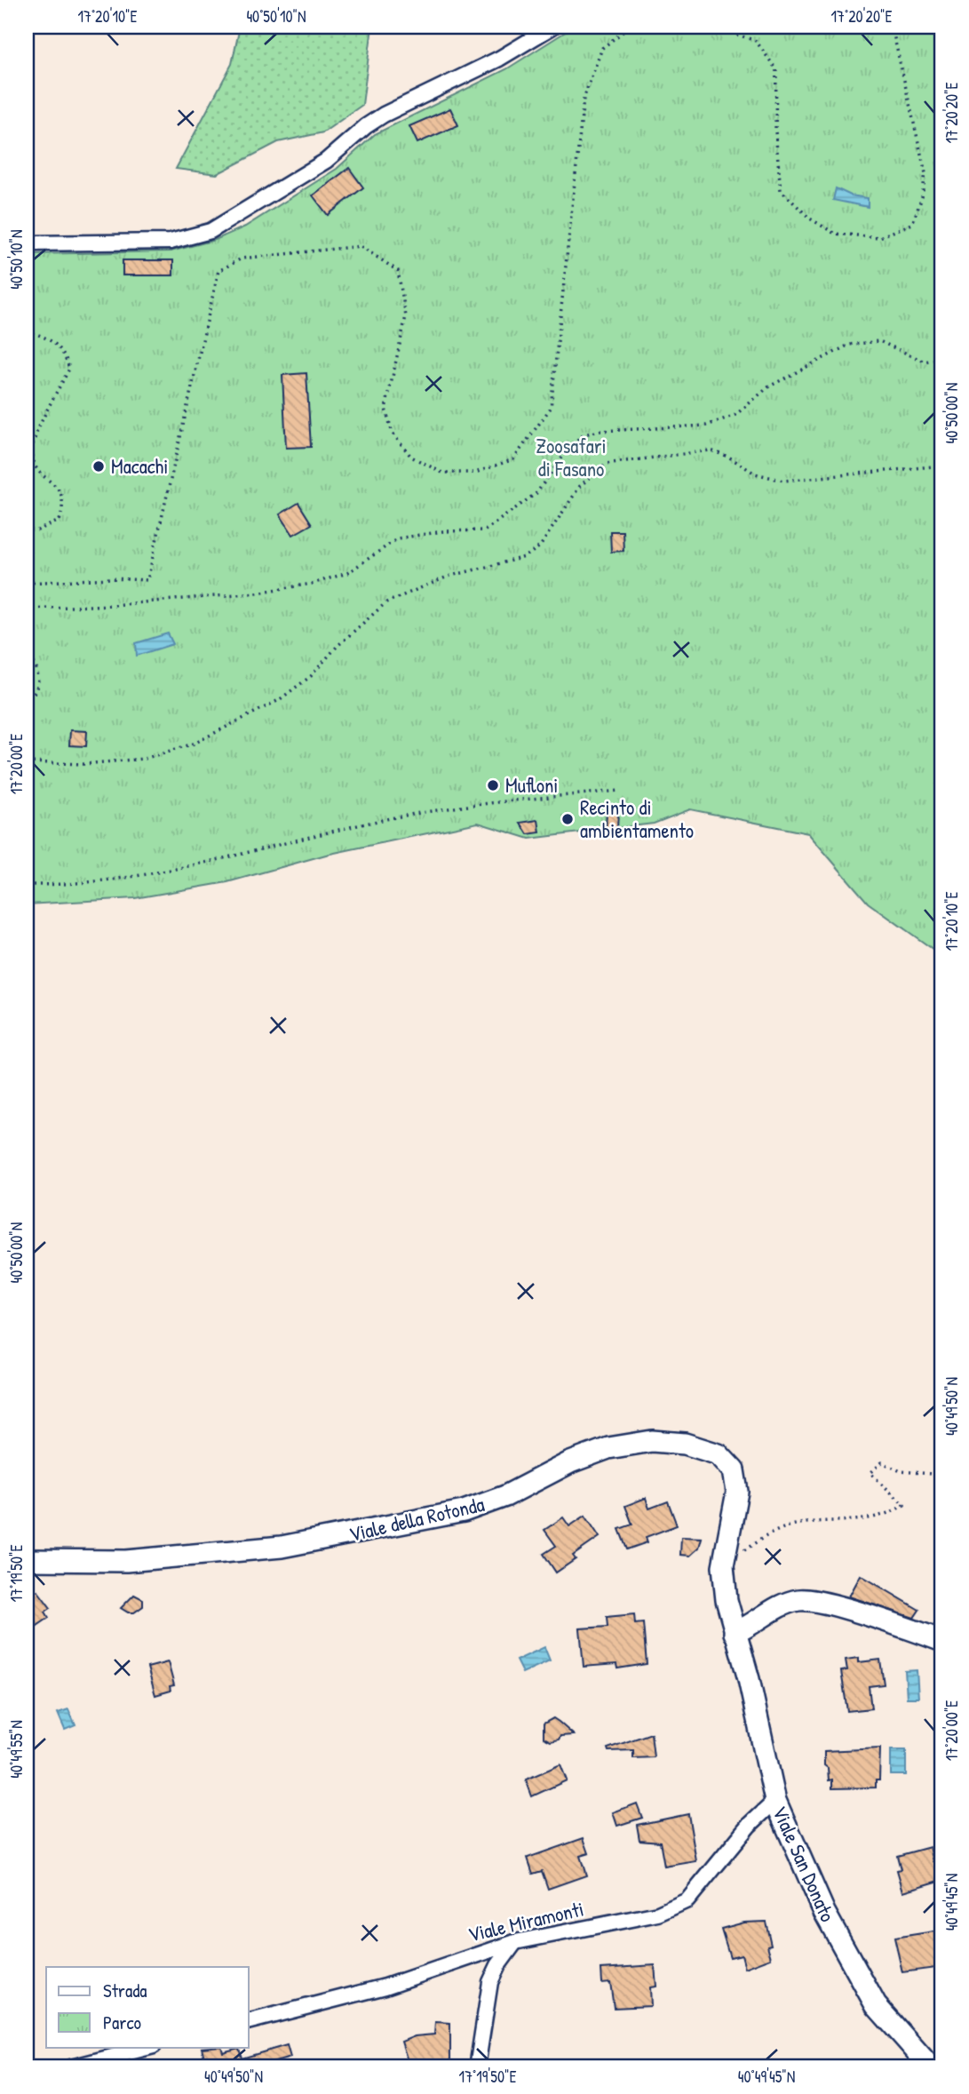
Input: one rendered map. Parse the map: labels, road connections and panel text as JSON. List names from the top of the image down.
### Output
{
  "streets": {
    "street": ["Viale della Rotonda", "Viale San Donato", "Viale Miramonti"]
  },
  "crossings": [
    ["Viale della Rotonda", "Viale San Donato"],
    ["Viale San Donato", "Viale Miramonti"]
  ],
  "parks": ["Zoosafari di Fasano"],
  "places": ["Macachi", "Mufloni", "Recinto di ambientamento"],
  "legend": ["Strada", "Parco"],
  "coordinates": [
    "17°20'10\"E",
    "40°50'10\"N",
    "17°20'20\"E",
    "40°50'00\"N",
    "17°20'00\"E",
    "40°49'50\"N",
    "17°19'50\"E",
    "40°49'55\"N",
    "40°49'45\"N"
  ]
}
